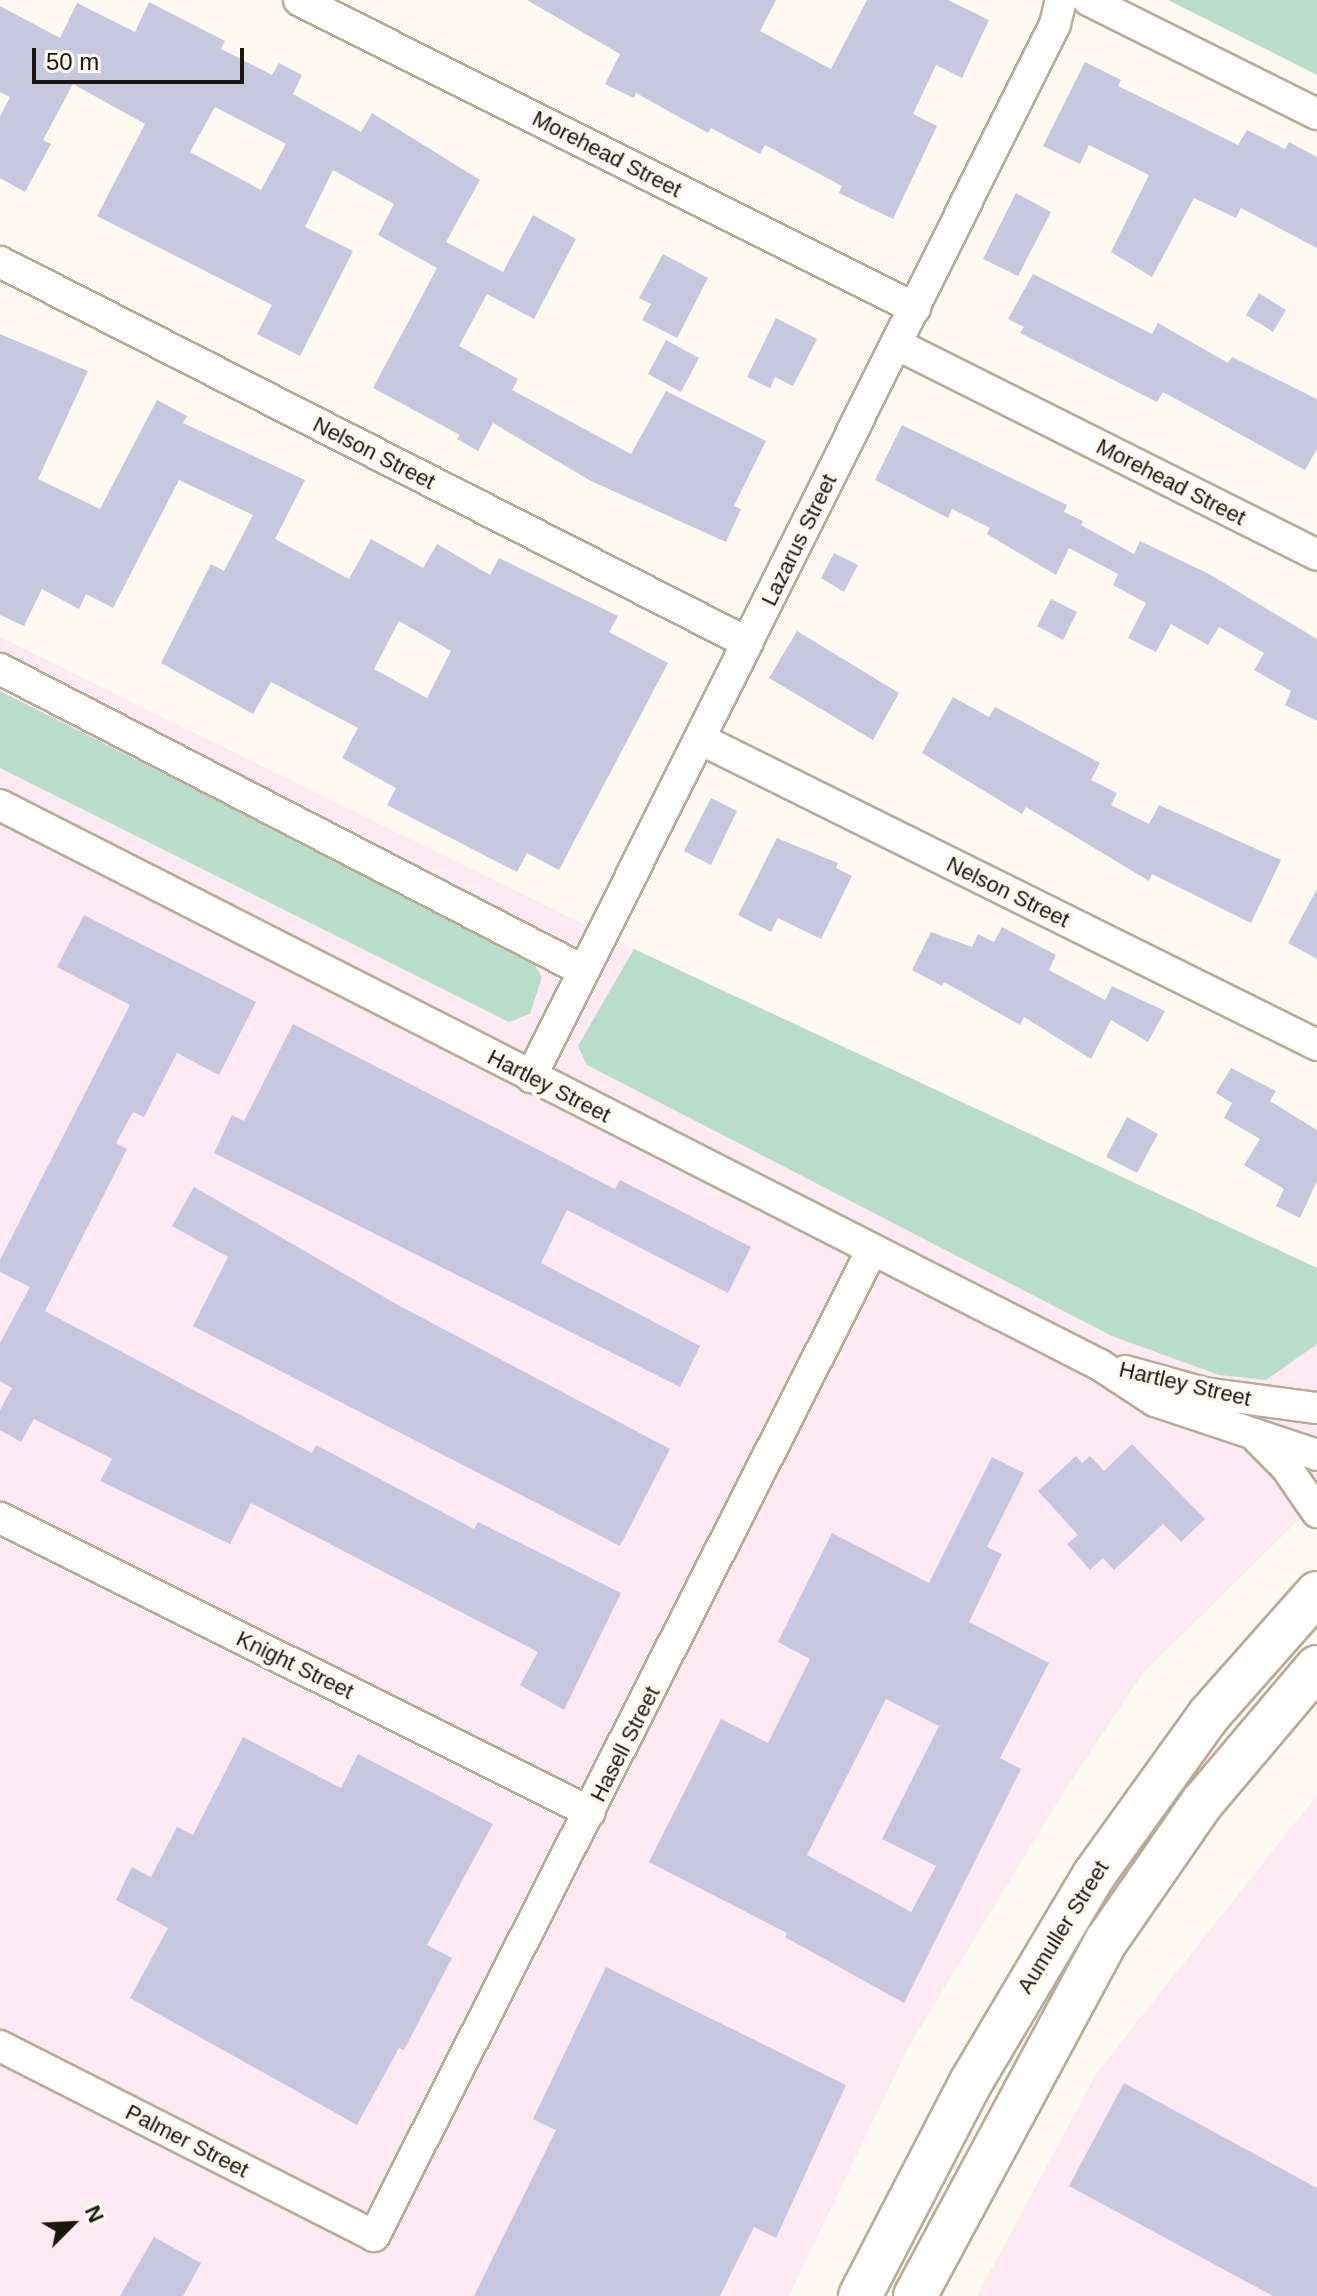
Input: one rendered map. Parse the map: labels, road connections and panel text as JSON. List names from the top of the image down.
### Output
{
  "streets": {
    "main road": ["Aumuller Street"],
    "street": [
      "Morehead Street",
      "Nelson Street",
      "Lazarus Street",
      "Hartley Street",
      "Knight Street",
      "Hasell Street",
      "Palmer Street"
    ]
  },
  "crossings": [
    ["Morehead Street", "Lazarus Street"],
    ["Nelson Street", "Lazarus Street"],
    ["Lazarus Street", "Hartley Street"],
    ["Hartley Street", "Hasell Street"],
    ["Knight Street", "Hasell Street"],
    ["Hasell Street", "Palmer Street"]
  ],
  "scale_bar": "50 m",
  "north": "top right"
}
